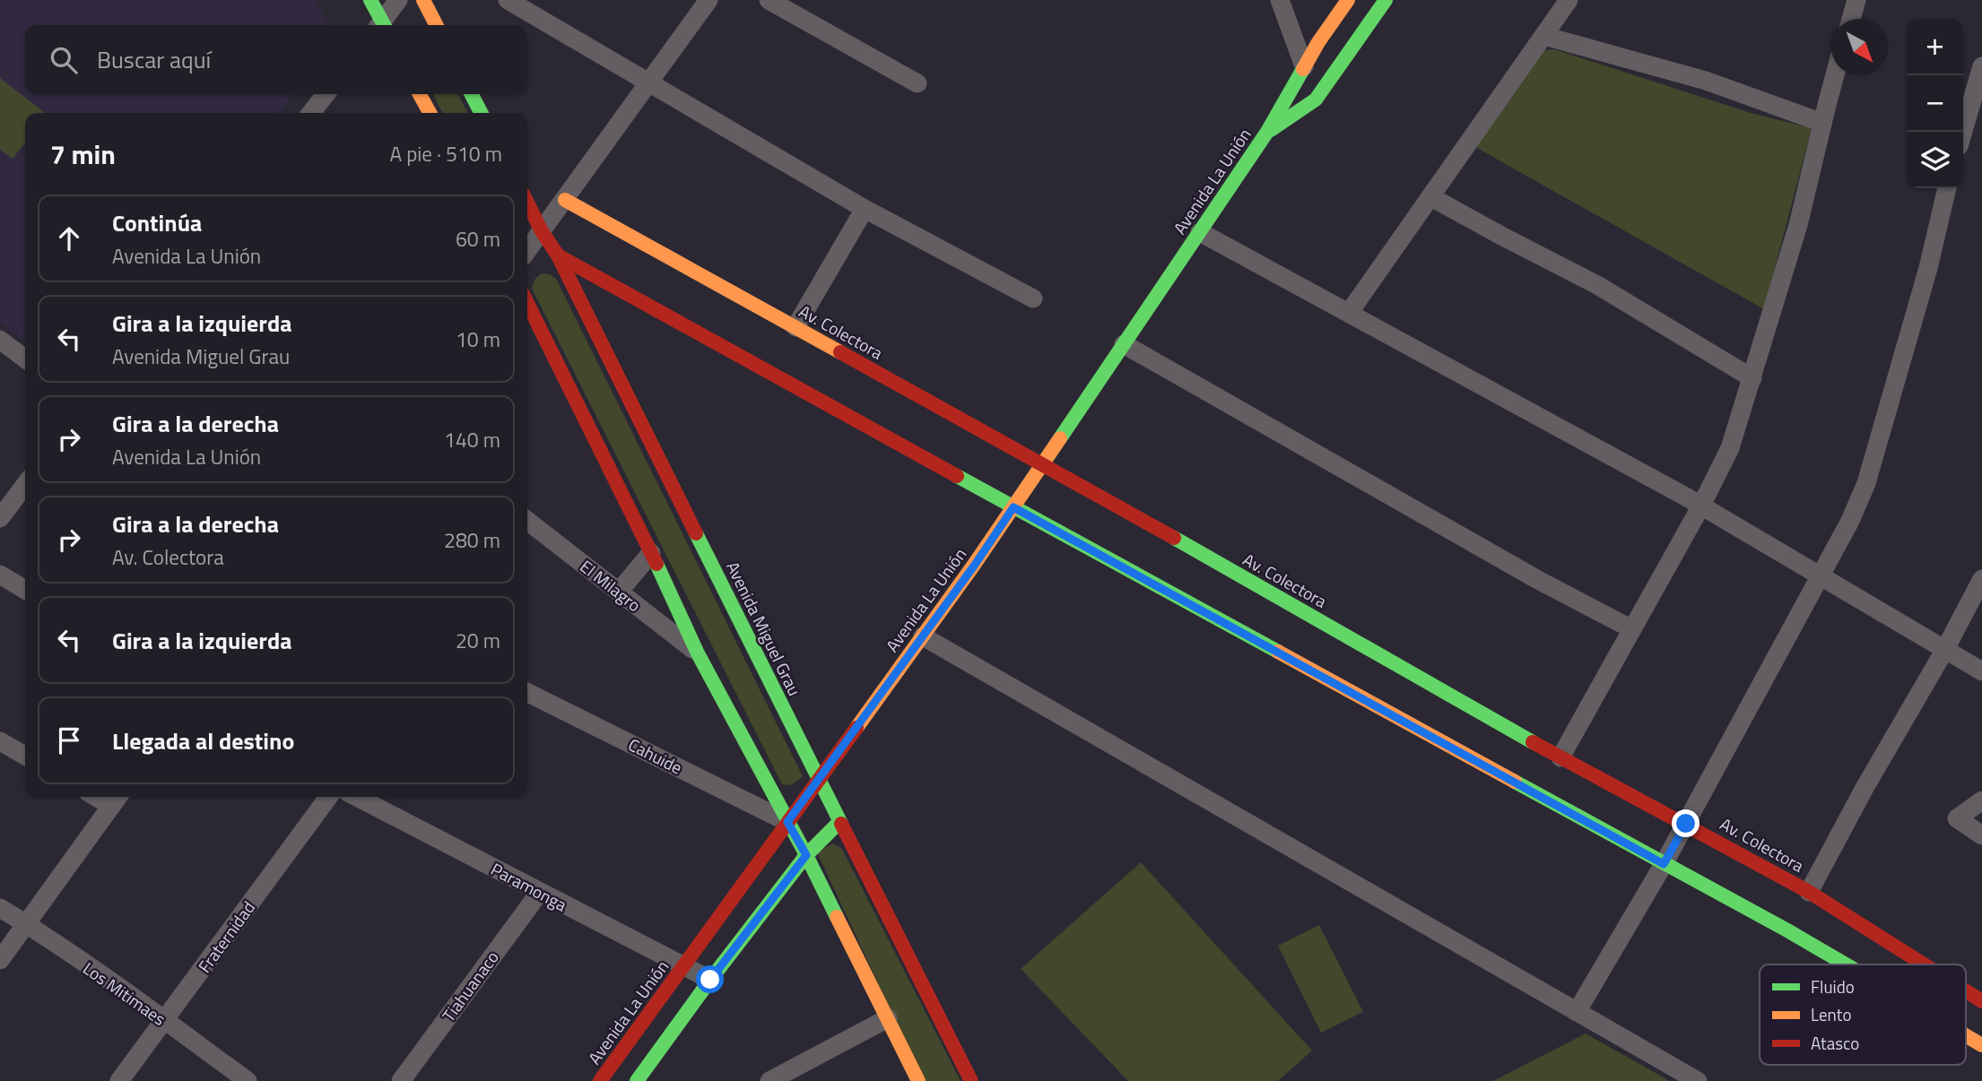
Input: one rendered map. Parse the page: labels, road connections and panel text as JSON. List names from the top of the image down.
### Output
{
  "streets": {
    "street": [
      "Avenida La Unión",
      "Av. Colectora",
      "El Milagro",
      "Avenida Miguel Grau",
      "Cahuide",
      "Paramonga",
      "Fraternidad",
      "Tiahuanaco",
      "Los Mitimaes"
    ]
  },
  "crossings": [
    ["Avenida La Unión", "Av. Colectora"],
    ["Avenida La Unión", "Avenida Miguel Grau"],
    ["Avenida La Unión", "Cahuide"],
    ["Avenida La Unión", "Paramonga"],
    ["Paramonga", "Tiahuanaco"],
    ["Fraternidad", "Los Mitimaes"]
  ],
  "legend": ["Fluido", "Lento", "Atasco"],
  "north": "bottom right",
  "page": {
    "map_buttons": ["+", "−"],
    "search": "Buscar aquí",
    "heading": ["7 min", "A pie · 510 m"],
    "list": [
      ["Continúa", "Avenida La Unión", "60 m"],
      ["Gira a la izquierda", "Avenida Miguel Grau", "10 m"],
      ["Gira a la derecha", "Avenida La Unión", "140 m"],
      ["Gira a la derecha", "Av. Colectora", "280 m"],
      ["Gira a la izquierda", "20 m"],
      "Llegada al destino"
    ]
  }
}
